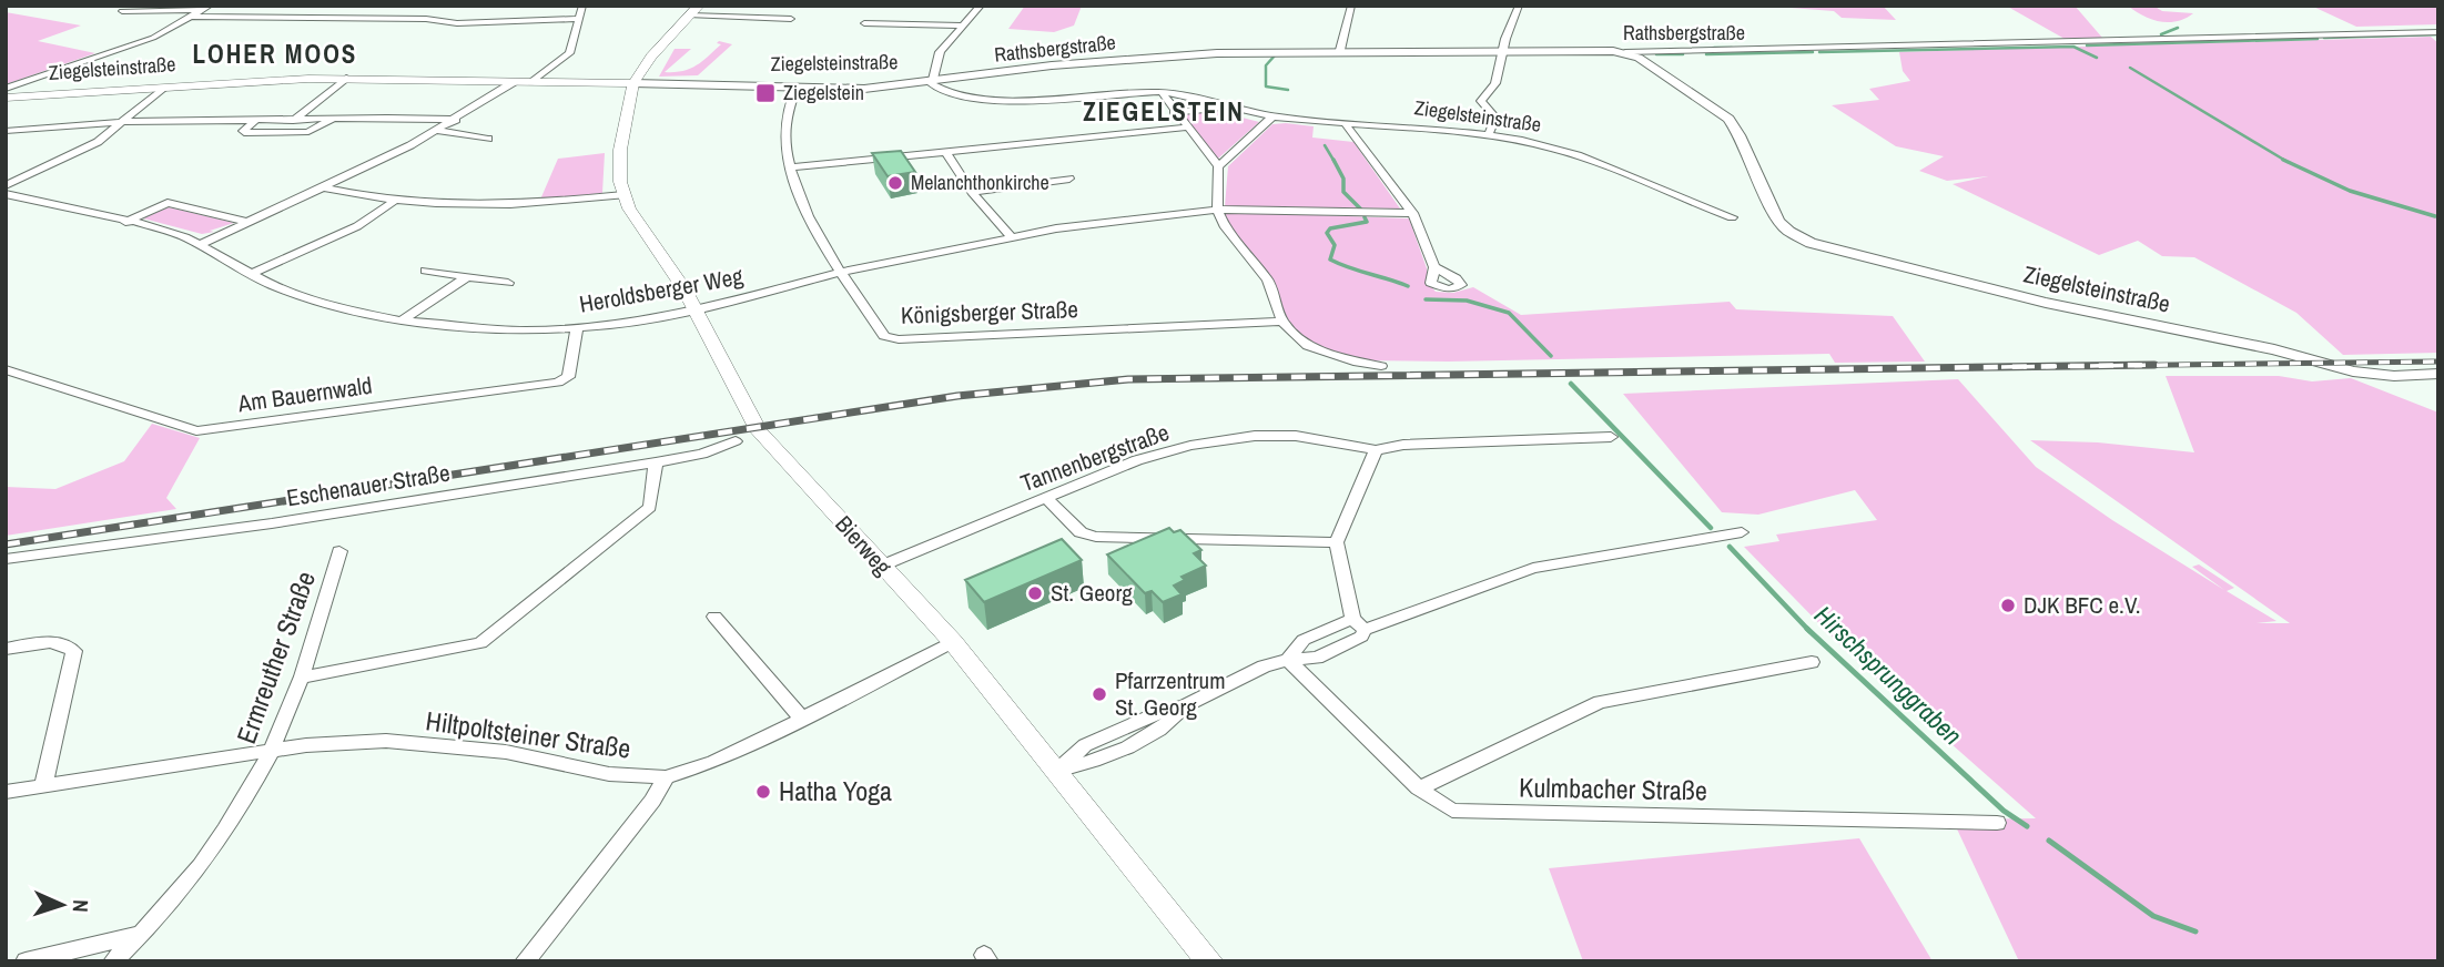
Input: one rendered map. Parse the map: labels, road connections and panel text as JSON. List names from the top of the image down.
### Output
{
  "streets": {
    "main road": ["Ziegelsteinstraße", "Bierweg"],
    "street": [
      "Rathsbergstraße",
      "Heroldsberger Weg",
      "Königsberger Straße",
      "Am Bauernwald",
      "Tannenbergstraße",
      "Eschenauer Straße",
      "Ermreuther Straße",
      "Hiltpoltsteiner Straße",
      "Kulmbacher Straße"
    ]
  },
  "crossings": [
    ["Rathsbergstraße", "Ziegelsteinstraße"],
    ["Ziegelsteinstraße", "Königsberger Straße"],
    ["Ziegelsteinstraße", "Bierweg"],
    ["Heroldsberger Weg", "Königsberger Straße"],
    ["Heroldsberger Weg", "Am Bauernwald"],
    ["Heroldsberger Weg", "Bierweg"],
    ["Tannenbergstraße", "Bierweg"],
    ["Bierweg", "Hiltpoltsteiner Straße"],
    ["Ermreuther Straße", "Hiltpoltsteiner Straße"]
  ],
  "districts": ["LOHER MOOS", "ZIEGELSTEIN"],
  "water": ["Hirschsprunggraben"],
  "places": {
    "transit": ["Ziegelstein"],
    "other": [
      "Melanchthonkirche",
      "St. Georg",
      "DJK BFC e.V.",
      "Pfarrzentrum St. Georg",
      "Hatha Yoga"
    ]
  },
  "north": "right"
}
